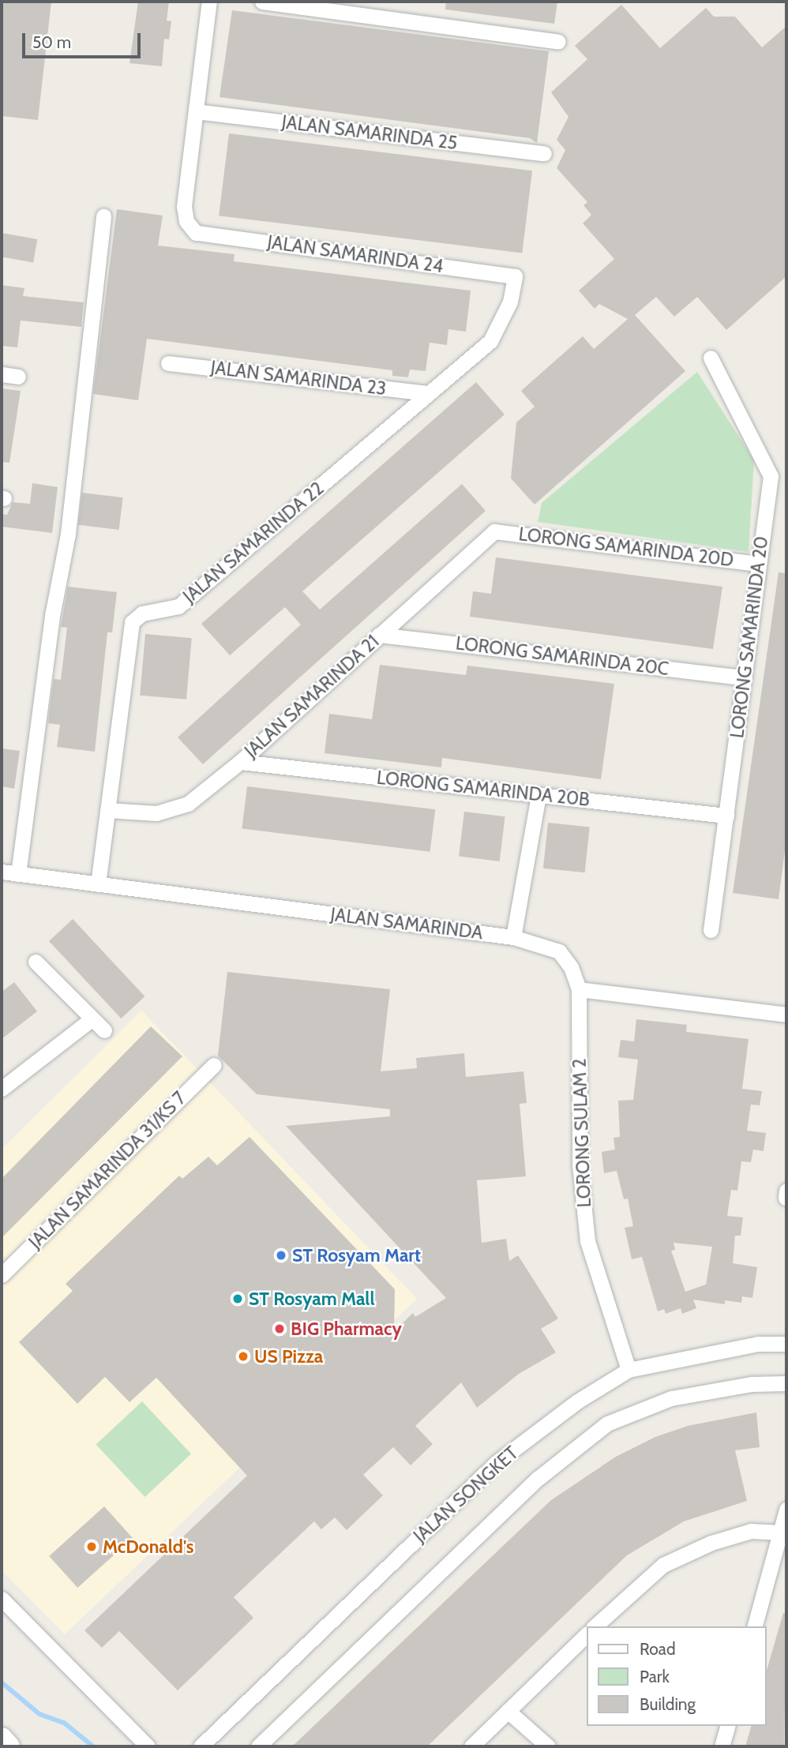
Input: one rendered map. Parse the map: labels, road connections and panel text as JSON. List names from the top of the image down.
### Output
{
  "streets": {
    "street": [
      "JALAN SAMARINDA 25",
      "JALAN SAMARINDA 24",
      "JALAN SAMARINDA 23",
      "JALAN SAMARINDA 22",
      "LORONG SAMARINDA 20D",
      "LORONG SAMARINDA 20",
      "LORONG SAMARINDA 20C",
      "JALAN SAMARINDA 21",
      "LORONG SAMARINDA 20B",
      "JALAN SAMARINDA",
      "LORONG SULAM 2",
      "JALAN SAMARINDA 31/KS 7",
      "JALAN SONGKET"
    ]
  },
  "crossings": [
    ["JALAN SAMARINDA 25", "JALAN SAMARINDA 24"],
    ["JALAN SAMARINDA 24", "JALAN SAMARINDA 22"],
    ["JALAN SAMARINDA 23", "JALAN SAMARINDA 22"],
    ["JALAN SAMARINDA 22", "JALAN SAMARINDA 21"],
    ["JALAN SAMARINDA 22", "JALAN SAMARINDA"],
    ["LORONG SAMARINDA 20D", "LORONG SAMARINDA 20"],
    ["LORONG SAMARINDA 20D", "JALAN SAMARINDA 21"],
    ["LORONG SAMARINDA 20", "LORONG SAMARINDA 20C"],
    ["LORONG SAMARINDA 20", "LORONG SAMARINDA 20B"],
    ["LORONG SAMARINDA 20C", "JALAN SAMARINDA 21"],
    ["JALAN SAMARINDA 21", "LORONG SAMARINDA 20B"],
    ["JALAN SAMARINDA", "LORONG SULAM 2"],
    ["LORONG SULAM 2", "JALAN SONGKET"]
  ],
  "places": [
    "ST Rosyam Mart",
    "ST Rosyam Mall",
    "BIG Pharmacy",
    "US Pizza",
    "McDonald's"
  ],
  "legend": ["Road", "Park", "Building"],
  "scale_bar": "50 m"
}
